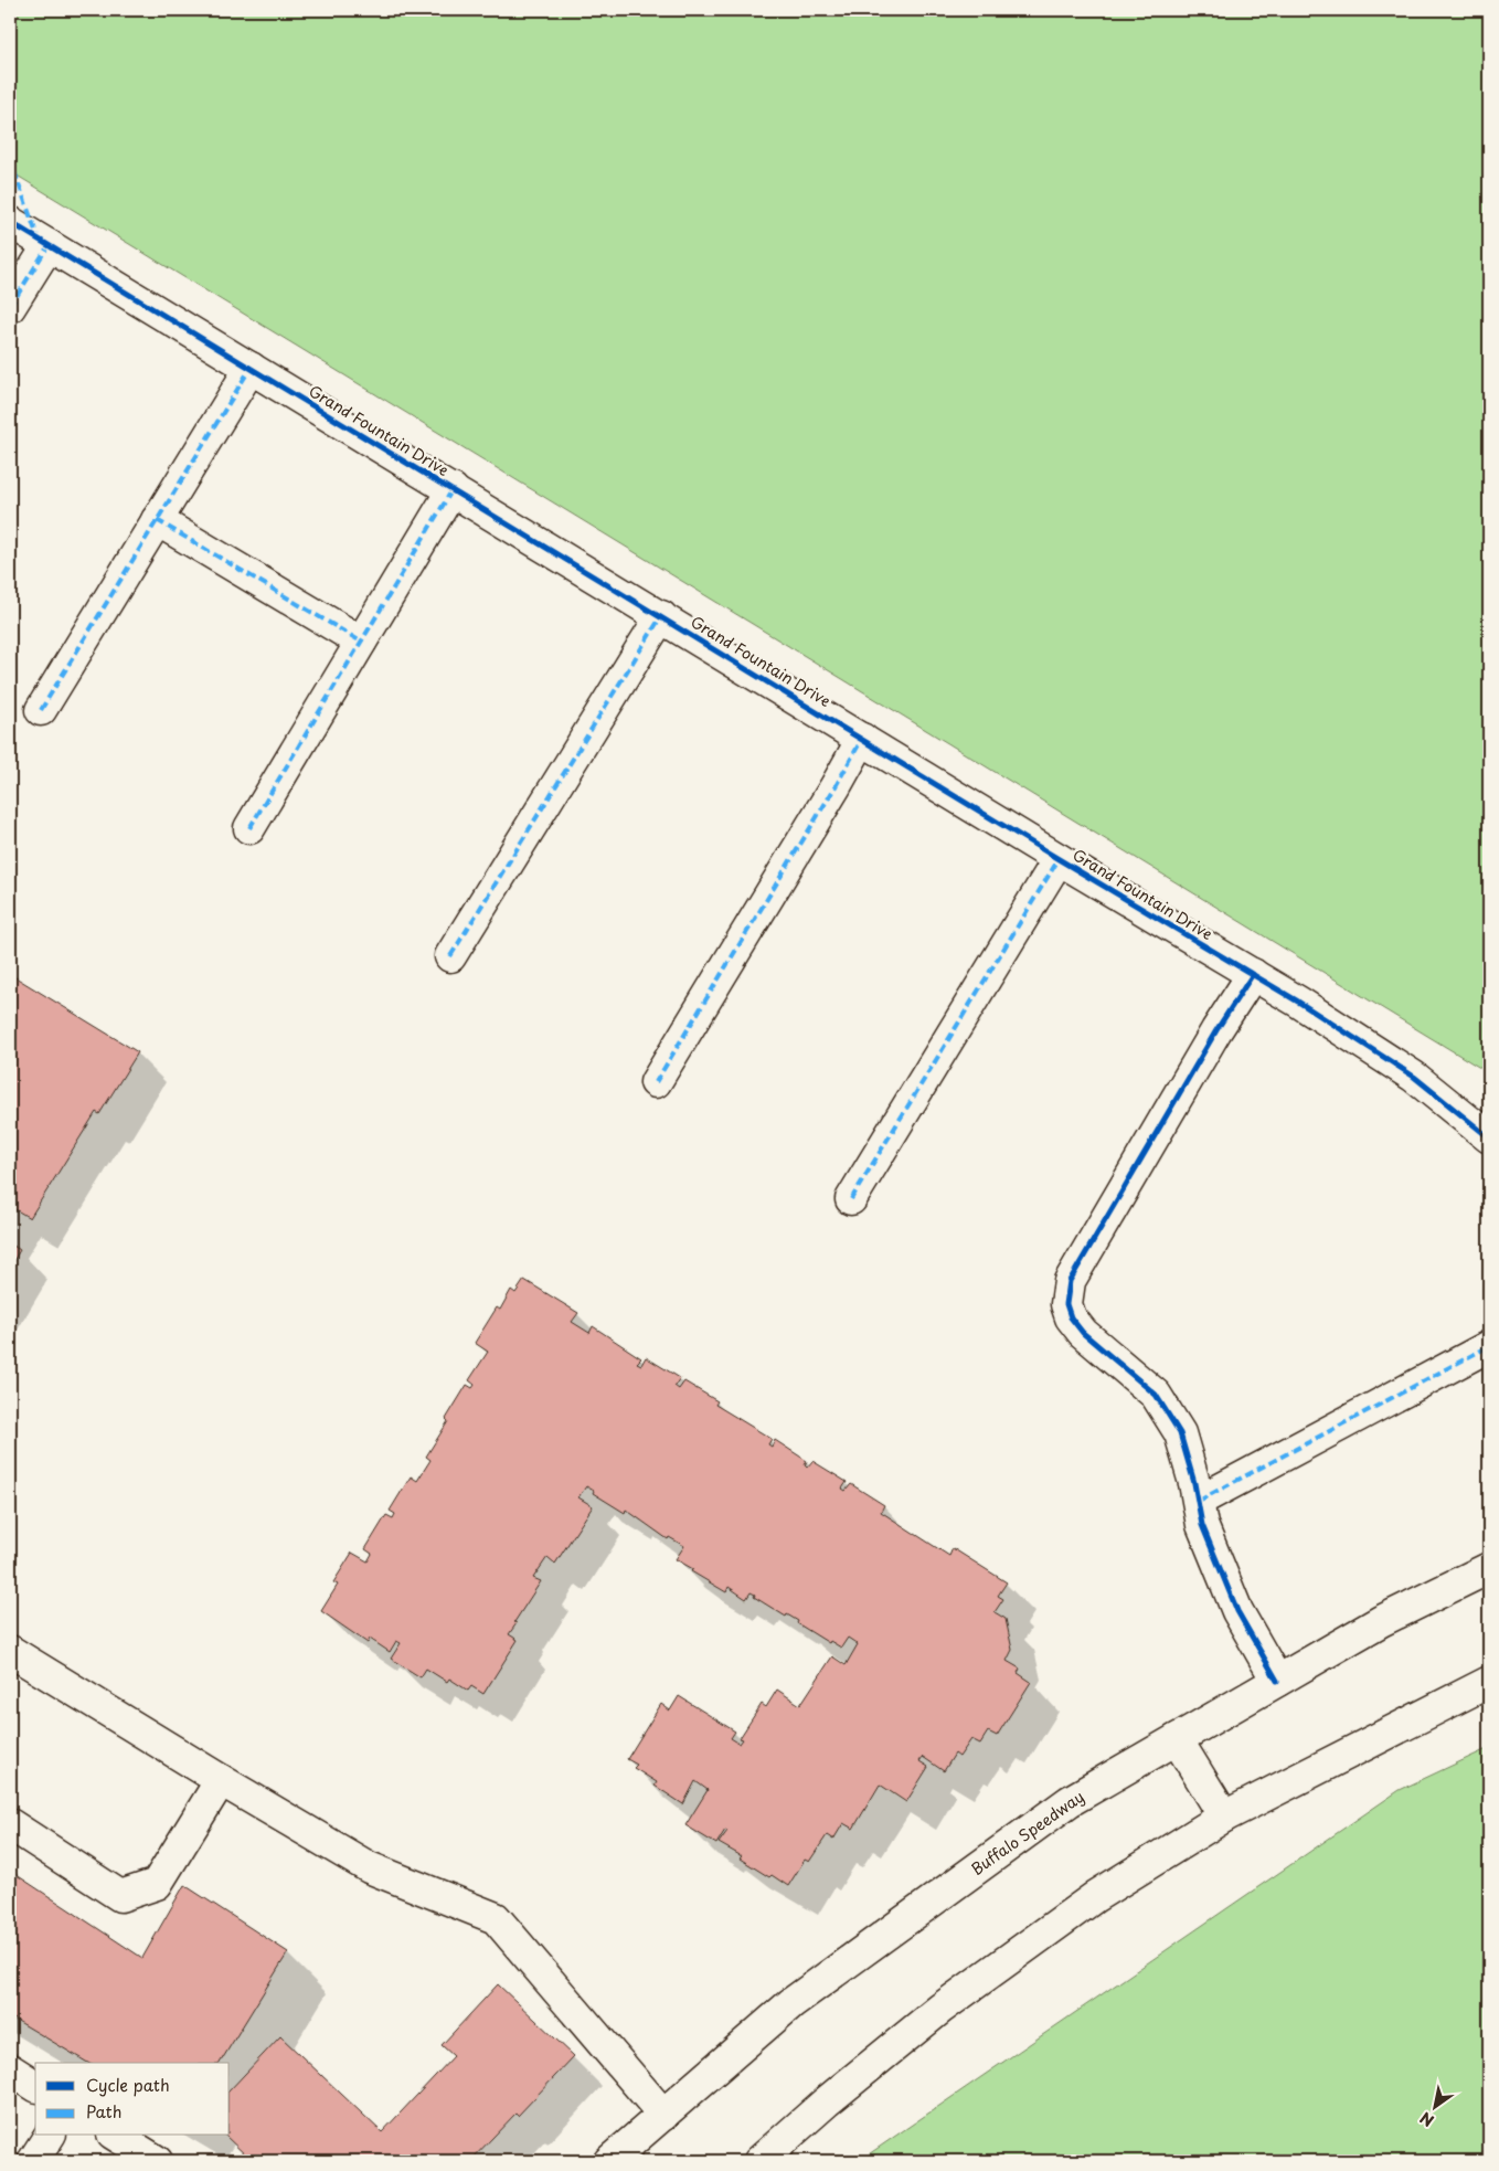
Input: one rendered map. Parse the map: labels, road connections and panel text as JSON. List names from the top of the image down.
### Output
{
  "streets": {
    "street": ["Grand Fountain Drive", "Buffalo Speedway"]
  },
  "legend": ["Cycle path", "Path"],
  "north": "bottom left"
}
